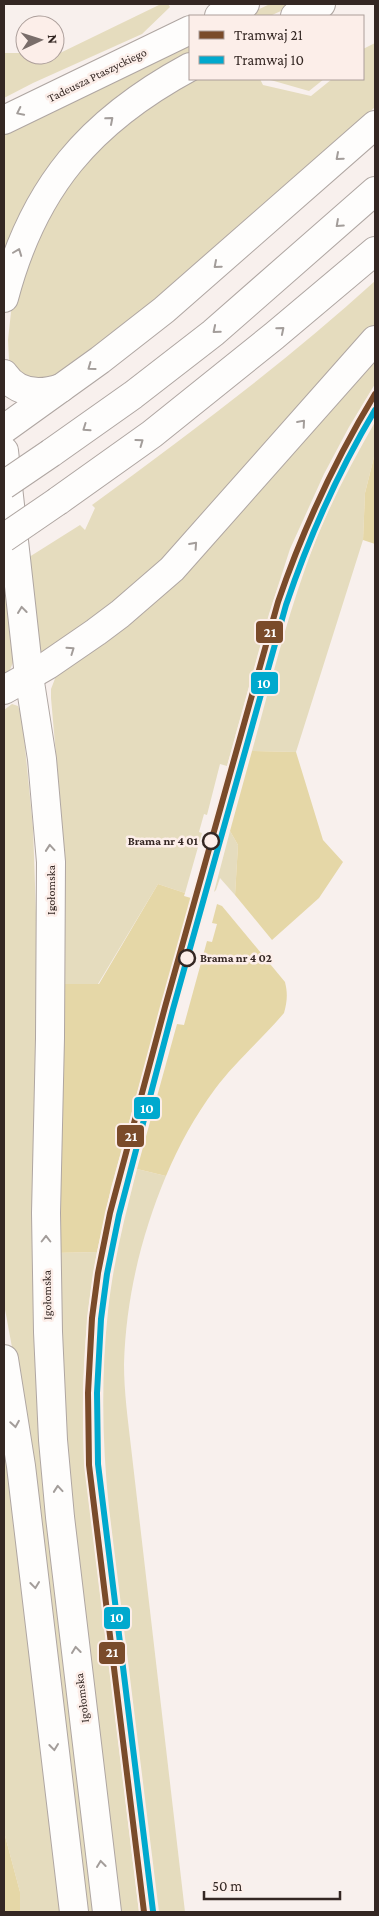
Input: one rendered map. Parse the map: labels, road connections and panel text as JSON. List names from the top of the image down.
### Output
{
  "streets": {
    "main road": ["Tadeusza Ptaszyckiego", "Igołomska"]
  },
  "places": ["Brama nr 4 01", "Brama nr 4 02"],
  "lines": ["tram line 21", "tram line 10"],
  "legend": ["Tramwaj 21", "Tramwaj 10"],
  "scale_bar": "50 m",
  "north": "right"
}
